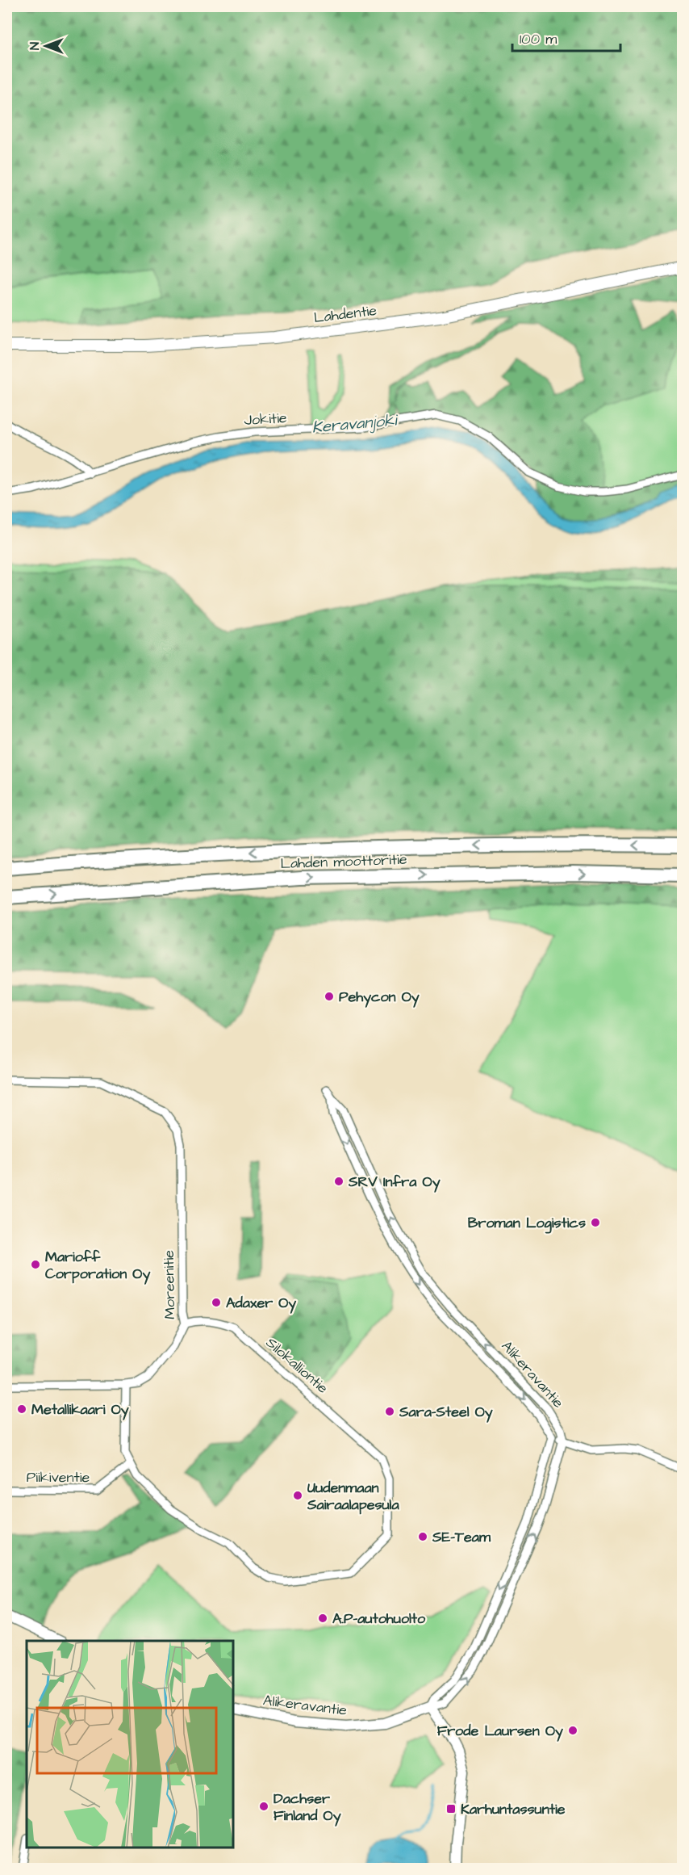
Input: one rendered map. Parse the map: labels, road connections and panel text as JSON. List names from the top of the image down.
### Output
{
  "streets": {
    "highway": ["Lahden moottoritie"],
    "main road": ["Lahdentie"],
    "street": [
      "Jokitie",
      "Moreenitie",
      "Silokalliontie",
      "Alikeravantie",
      "Piikiventie"
    ]
  },
  "crossings": [
    ["Moreenitie", "Silokalliontie"],
    ["Silokalliontie", "Piikiventie"]
  ],
  "water": ["Keravanjoki"],
  "places": {
    "other": [
      "Pehycon Oy",
      "SRV Infra Oy",
      "Broman Logistics",
      "Marioff Corporation Oy",
      "Adaxer Oy",
      "Metallikaari Oy",
      "Sara-Steel Oy",
      "Uudenmaan Sairaalapesula",
      "SE-Team",
      "A.P-autohuolto",
      "Frode Laursen Oy",
      "Dachser Finland Oy"
    ],
    "transit": ["Karhuntassuntie"]
  },
  "scale_bar": "100 m",
  "north": "left"
}
